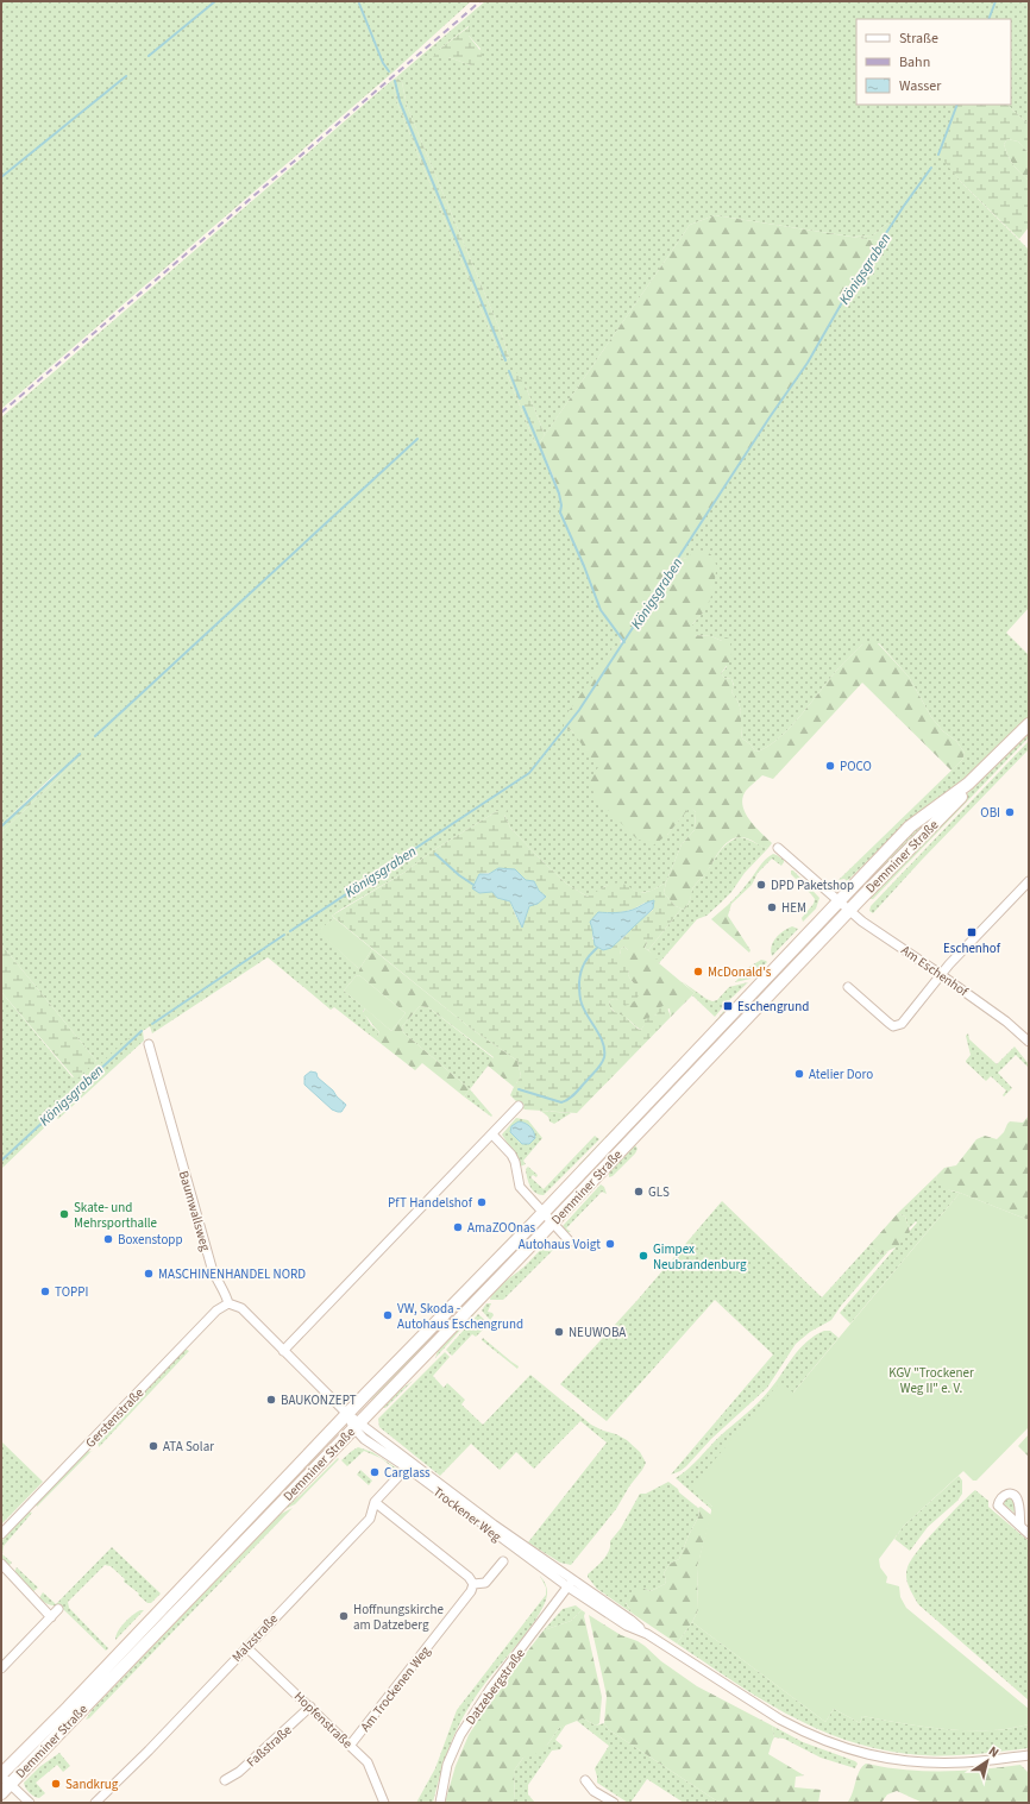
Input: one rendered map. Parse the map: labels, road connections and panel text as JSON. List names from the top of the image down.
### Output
{
  "streets": {
    "main road": ["Demminer Straße"],
    "street": [
      "Am Eschenhof",
      "Baumwallsweg",
      "Gerstenstraße",
      "Trockener Weg",
      "Malzstraße",
      "Datzebergstraße",
      "Am Trockenen Weg",
      "Hopfenstraße",
      "Faßstraße"
    ]
  },
  "crossings": [
    ["Demminer Straße", "Am Eschenhof"],
    ["Demminer Straße", "Trockener Weg"],
    ["Baumwallsweg", "Gerstenstraße"],
    ["Trockener Weg", "Malzstraße"],
    ["Trockener Weg", "Datzebergstraße"],
    ["Malzstraße", "Hopfenstraße"],
    ["Am Trockenen Weg", "Hopfenstraße"],
    ["Hopfenstraße", "Faßstraße"]
  ],
  "water": ["Königsgraben"],
  "parks": ["KGV \"Trockener Weg II\" e. V."],
  "places": {
    "other": [
      "POCO",
      "OBI",
      "DPD Paketshop",
      "HEM",
      "McDonald's",
      "Atelier Doro",
      "GLS",
      "PfT Handelshof",
      "Skate- und Mehrsporthalle",
      "AmaZOOnas",
      "Boxenstopp",
      "Autohaus Voigt",
      "Gimpex Neubrandenburg",
      "MASCHINENHANDEL NORD",
      "TOPPI",
      "VW, Skoda - Autohaus Eschengrund",
      "NEUWOBA",
      "BAUKONZEPT",
      "ATA Solar",
      "Carglass",
      "Hoffnungskirche am Datzeberg",
      "Sandkrug"
    ],
    "transit": ["Eschenhof", "Eschengrund"]
  },
  "legend": ["Straße", "Bahn", "Wasser"],
  "north": "top right"
}
